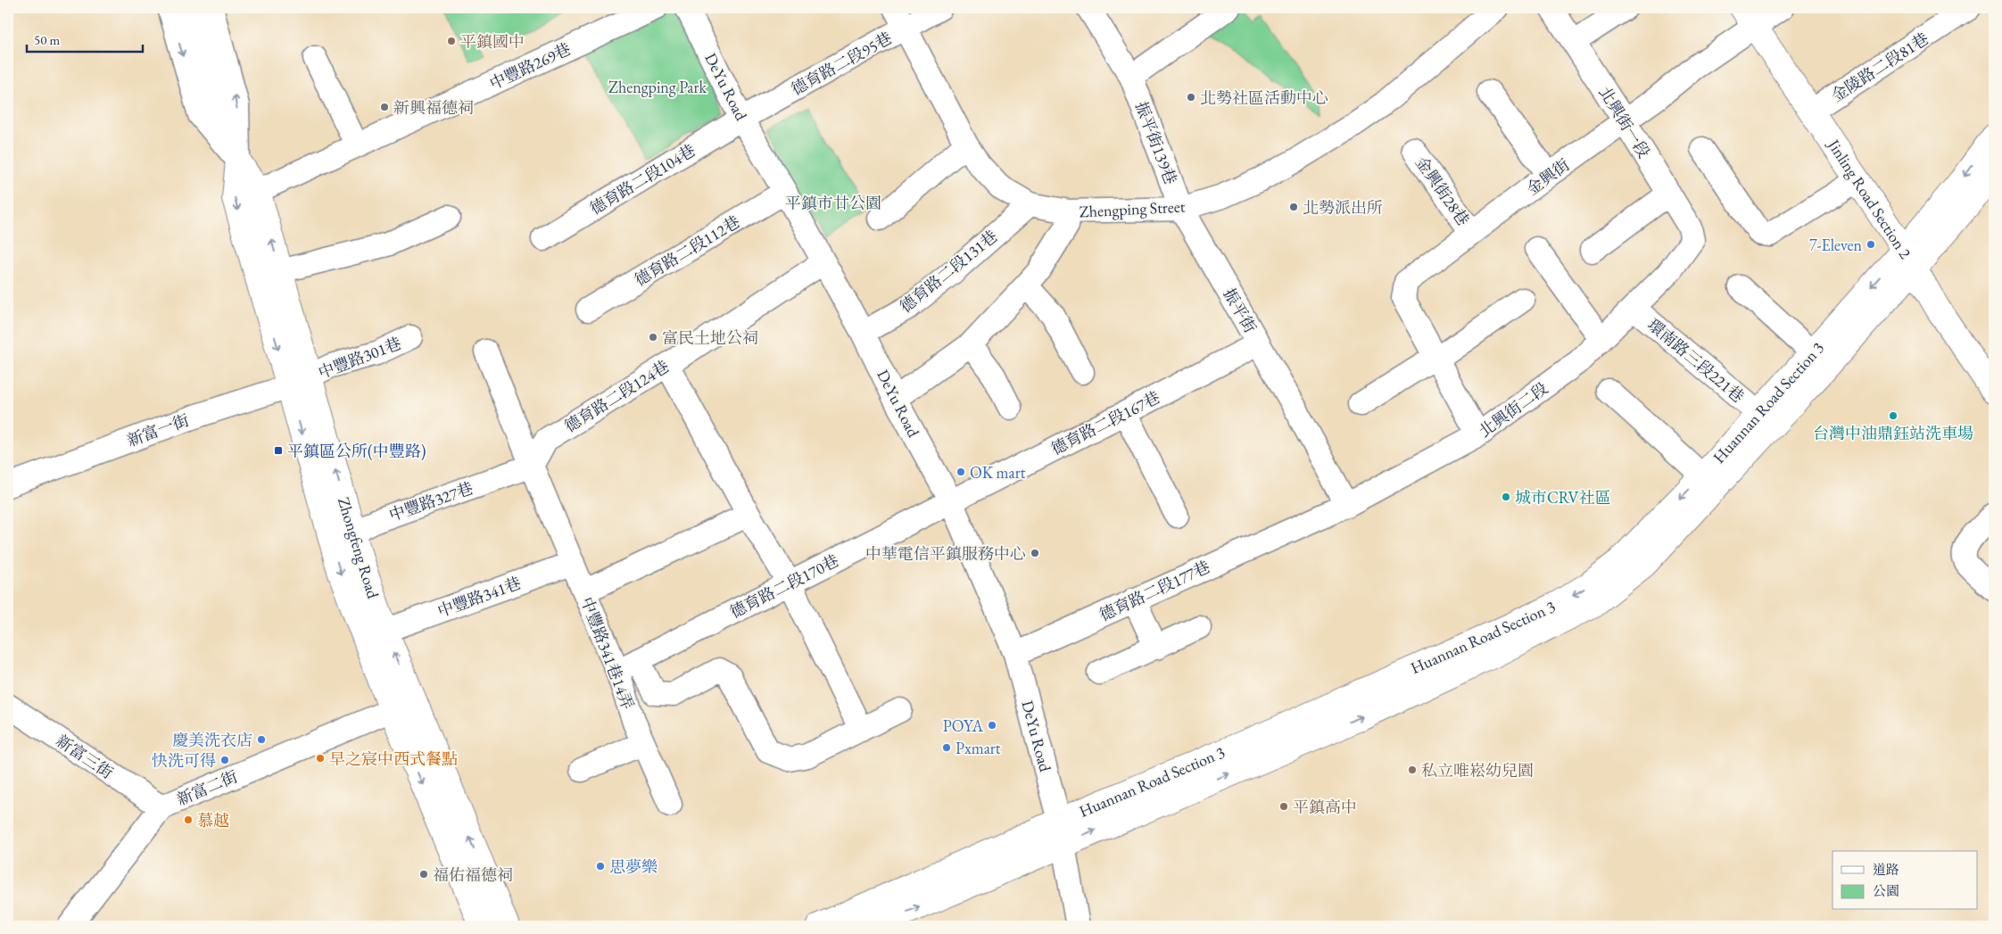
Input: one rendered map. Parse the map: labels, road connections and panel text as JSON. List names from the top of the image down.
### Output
{
  "streets": {
    "main road": ["Jinling Road Section 2", "Huannan Road Section 3", "Zhongfeng Road"],
    "street": [
      "德育路二段95巷",
      "中豐路269巷",
      "金陵路二段81巷",
      "DeYu Road",
      "北興街一段",
      "振平街139巷",
      "金興街",
      "德育路二段104巷",
      "金興街28巷",
      "Zhengping Street",
      "德育路二段112巷",
      "德育路二段131巷",
      "振平街",
      "中豐路301巷",
      "環南路三段221巷",
      "德育路二段124巷",
      "北興街二段",
      "德育路二段167巷",
      "新富一街",
      "中豐路327巷",
      "德育路二段170巷",
      "德育路二段177巷",
      "中豐路341巷",
      "中豐路341巷14弄",
      "新富三街",
      "新富二街"
    ]
  },
  "crossings": [
    ["德育路二段95巷", "DeYu Road"],
    ["德育路二段95巷", "德育路二段104巷"],
    ["德育路二段95巷", "Zhengping Street"],
    ["中豐路269巷", "Zhongfeng Road"],
    ["金陵路二段81巷", "Jinling Road Section 2"],
    ["DeYu Road", "德育路二段104巷"],
    ["DeYu Road", "德育路二段112巷"],
    ["DeYu Road", "德育路二段131巷"],
    ["DeYu Road", "德育路二段124巷"],
    ["DeYu Road", "Huannan Road Section 3"],
    ["DeYu Road", "德育路二段167巷"],
    ["DeYu Road", "德育路二段170巷"],
    ["DeYu Road", "德育路二段177巷"],
    ["北興街一段", "金興街"],
    ["北興街一段", "北興街二段"],
    ["振平街139巷", "Zhengping Street"],
    ["振平街139巷", "振平街"],
    ["金興街", "金興街28巷"],
    ["金興街", "Jinling Road Section 2"],
    ["金興街", "北興街二段"],
    ["Jinling Road Section 2", "Huannan Road Section 3"],
    ["Zhengping Street", "德育路二段131巷"],
    ["Zhengping Street", "振平街"],
    ["振平街", "北興街二段"],
    ["振平街", "德育路二段167巷"],
    ["中豐路301巷", "新富一街"],
    ["中豐路301巷", "Zhongfeng Road"],
    ["環南路三段221巷", "Huannan Road Section 3"],
    ["環南路三段221巷", "北興街二段"],
    ["德育路二段124巷", "中豐路327巷"],
    ["德育路二段124巷", "中豐路341巷14弄"],
    ["北興街二段", "德育路二段177巷"],
    ["德育路二段167巷", "德育路二段170巷"],
    ["新富一街", "Zhongfeng Road"],
    ["中豐路327巷", "Zhongfeng Road"],
    ["中豐路327巷", "中豐路341巷14弄"],
    ["Zhongfeng Road", "中豐路341巷"],
    ["Zhongfeng Road", "新富二街"],
    ["德育路二段170巷", "中豐路341巷14弄"],
    ["中豐路341巷", "中豐路341巷14弄"],
    ["新富三街", "新富二街"]
  ],
  "parks": ["Zhengping Park", "平鎮市廿公園"],
  "places": {
    "other": [
      "平鎮國中",
      "北勢社區活動中心",
      "新興福德祠",
      "北勢派出所",
      "7-Eleven",
      "富民土地公祠",
      "台灣中油鼎鈺站洗車場",
      "OK mart",
      "城市CRV社區",
      "中華電信平鎮服務中心",
      "POYA",
      "慶美洗衣店",
      "Pxmart",
      "早之宸中西式餐點",
      "快洗可得",
      "私立唯崧幼兒園",
      "平鎮高中",
      "慕越",
      "思夢樂",
      "福佑福德祠"
    ],
    "transit": ["平鎮區公所(中豐路)"]
  },
  "legend": ["道路", "公園"],
  "scale_bar": "50 m"
}
